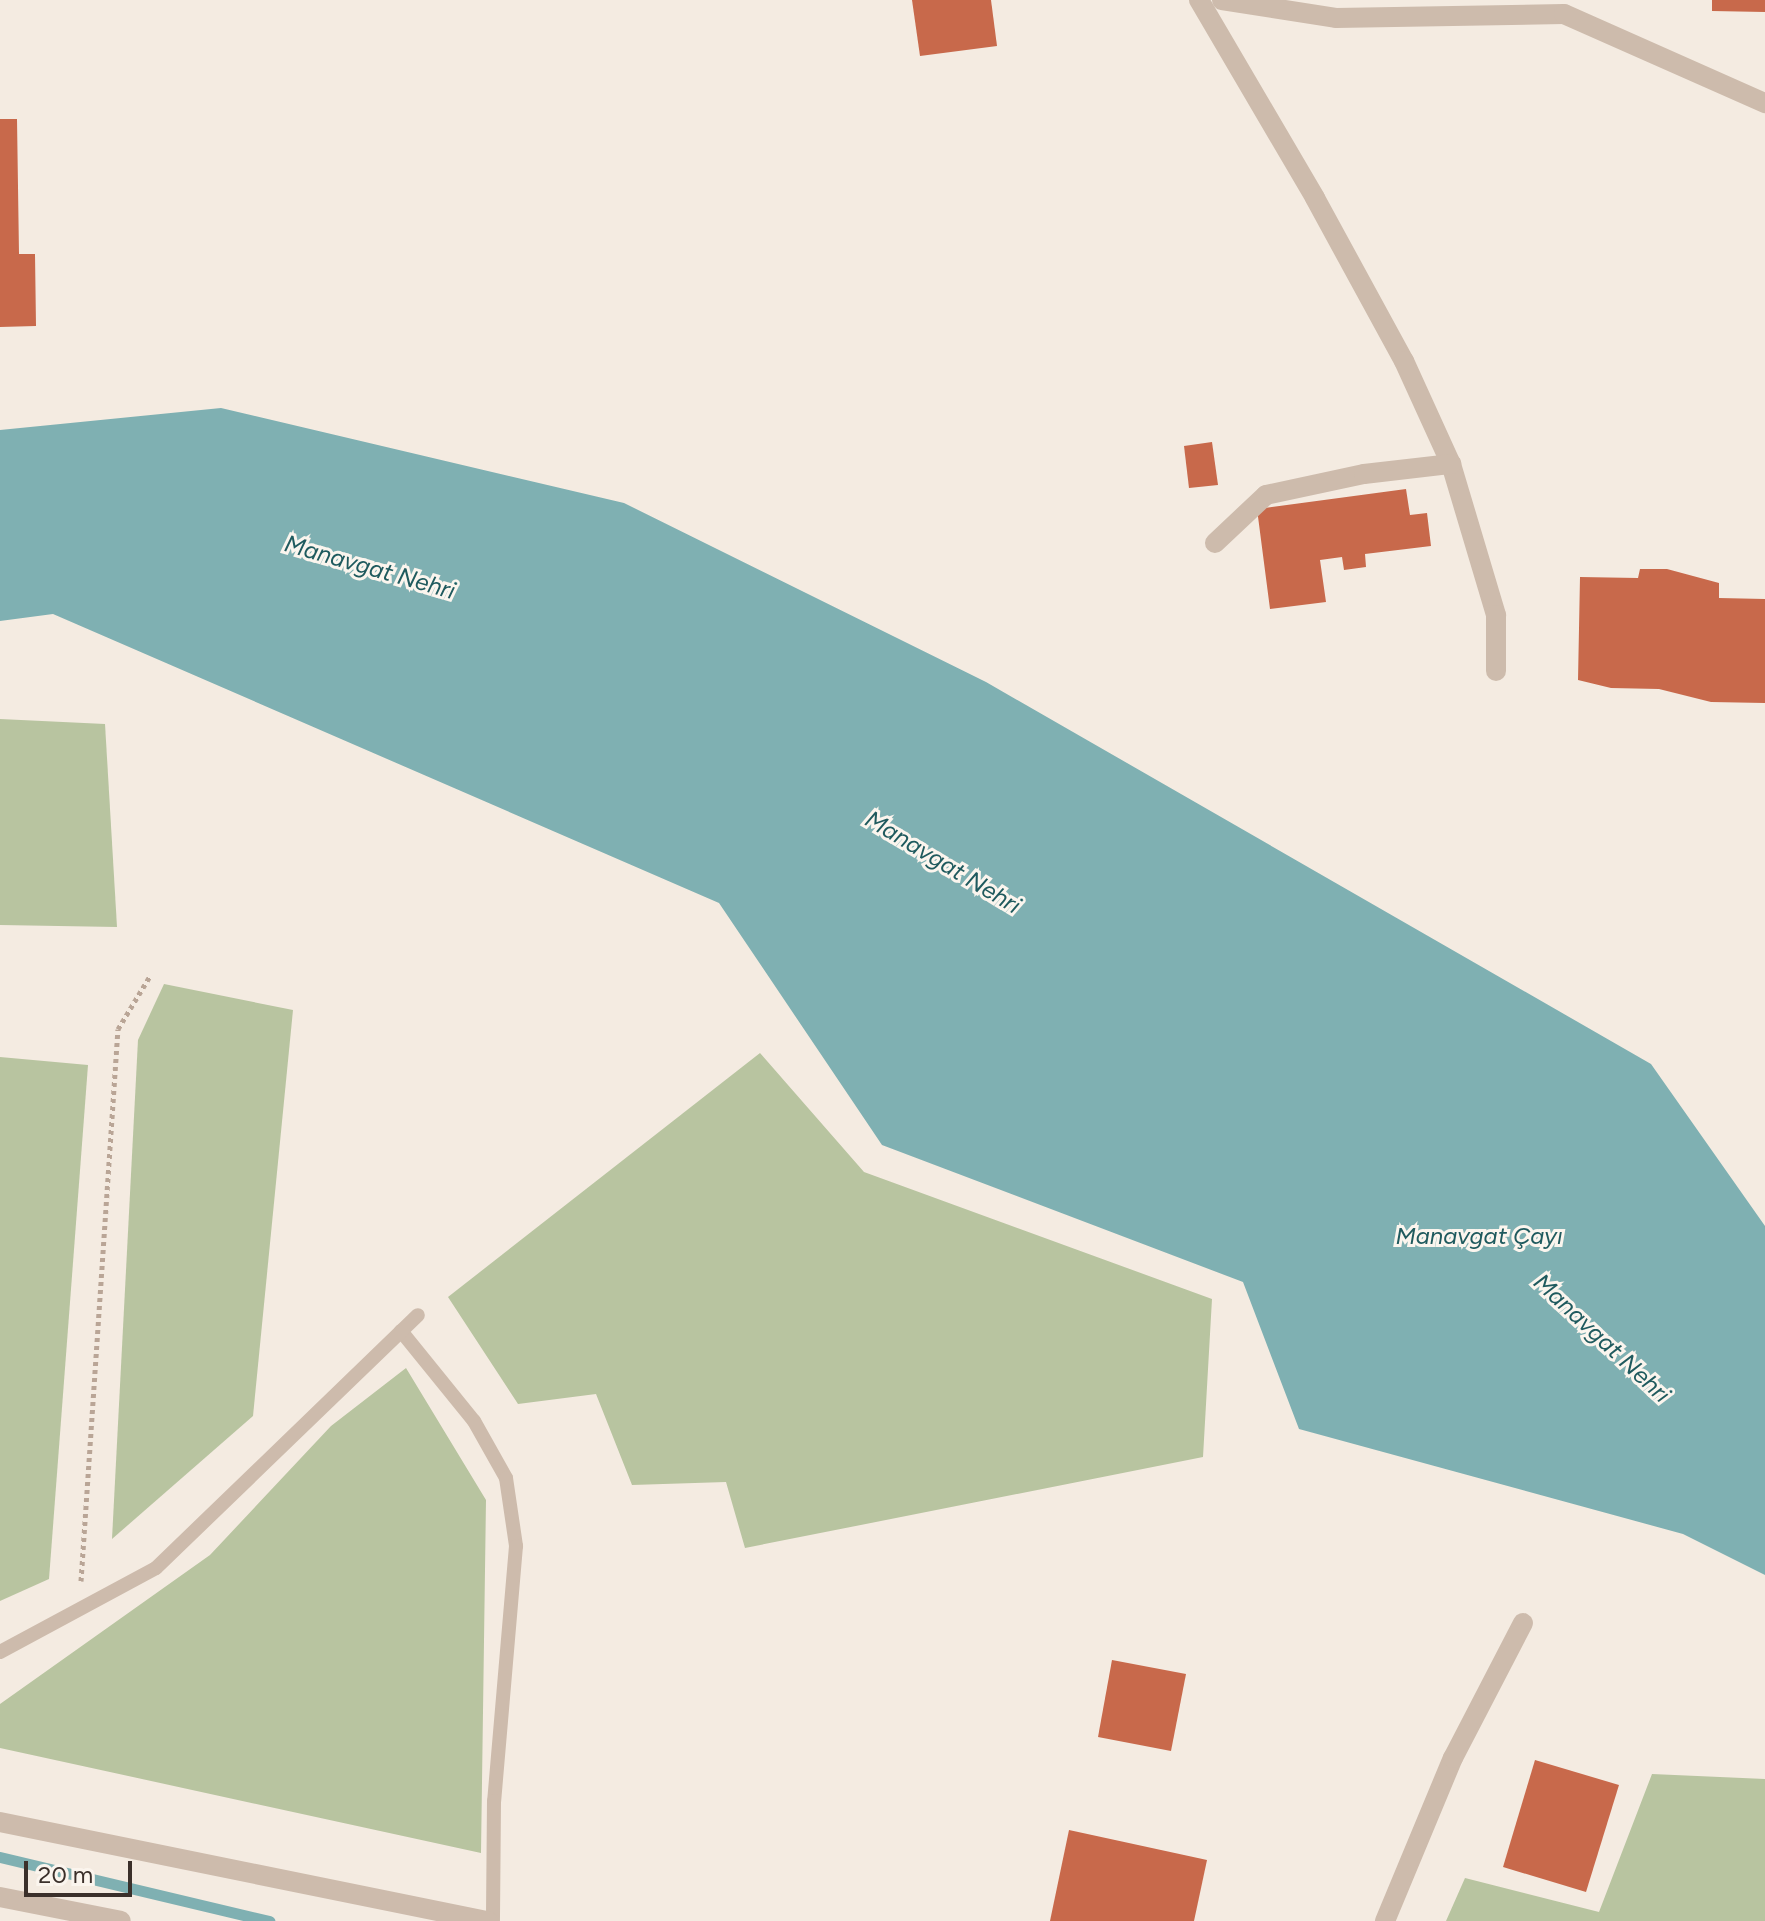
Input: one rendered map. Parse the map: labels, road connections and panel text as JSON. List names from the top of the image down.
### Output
{
  "water": ["Manavgat Nehri", "Manavgat Çayı"],
  "scale_bar": "20 m"
}
